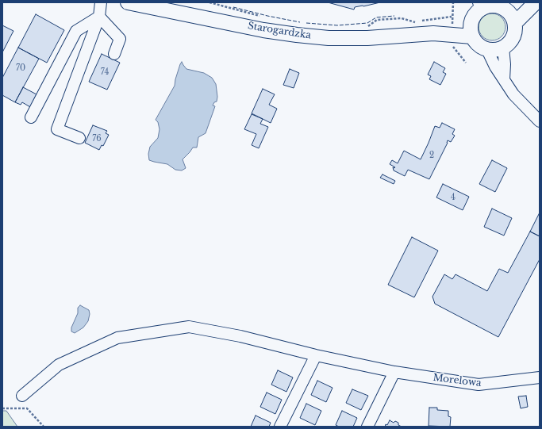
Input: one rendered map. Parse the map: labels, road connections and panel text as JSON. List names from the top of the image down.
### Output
{
  "streets": {
    "main road": ["Starogardzka"],
    "street": ["Morelowa"]
  },
  "house_numbers": [
    "70",
    "74",
    "76",
    "2",
    "4"
  ]
}
